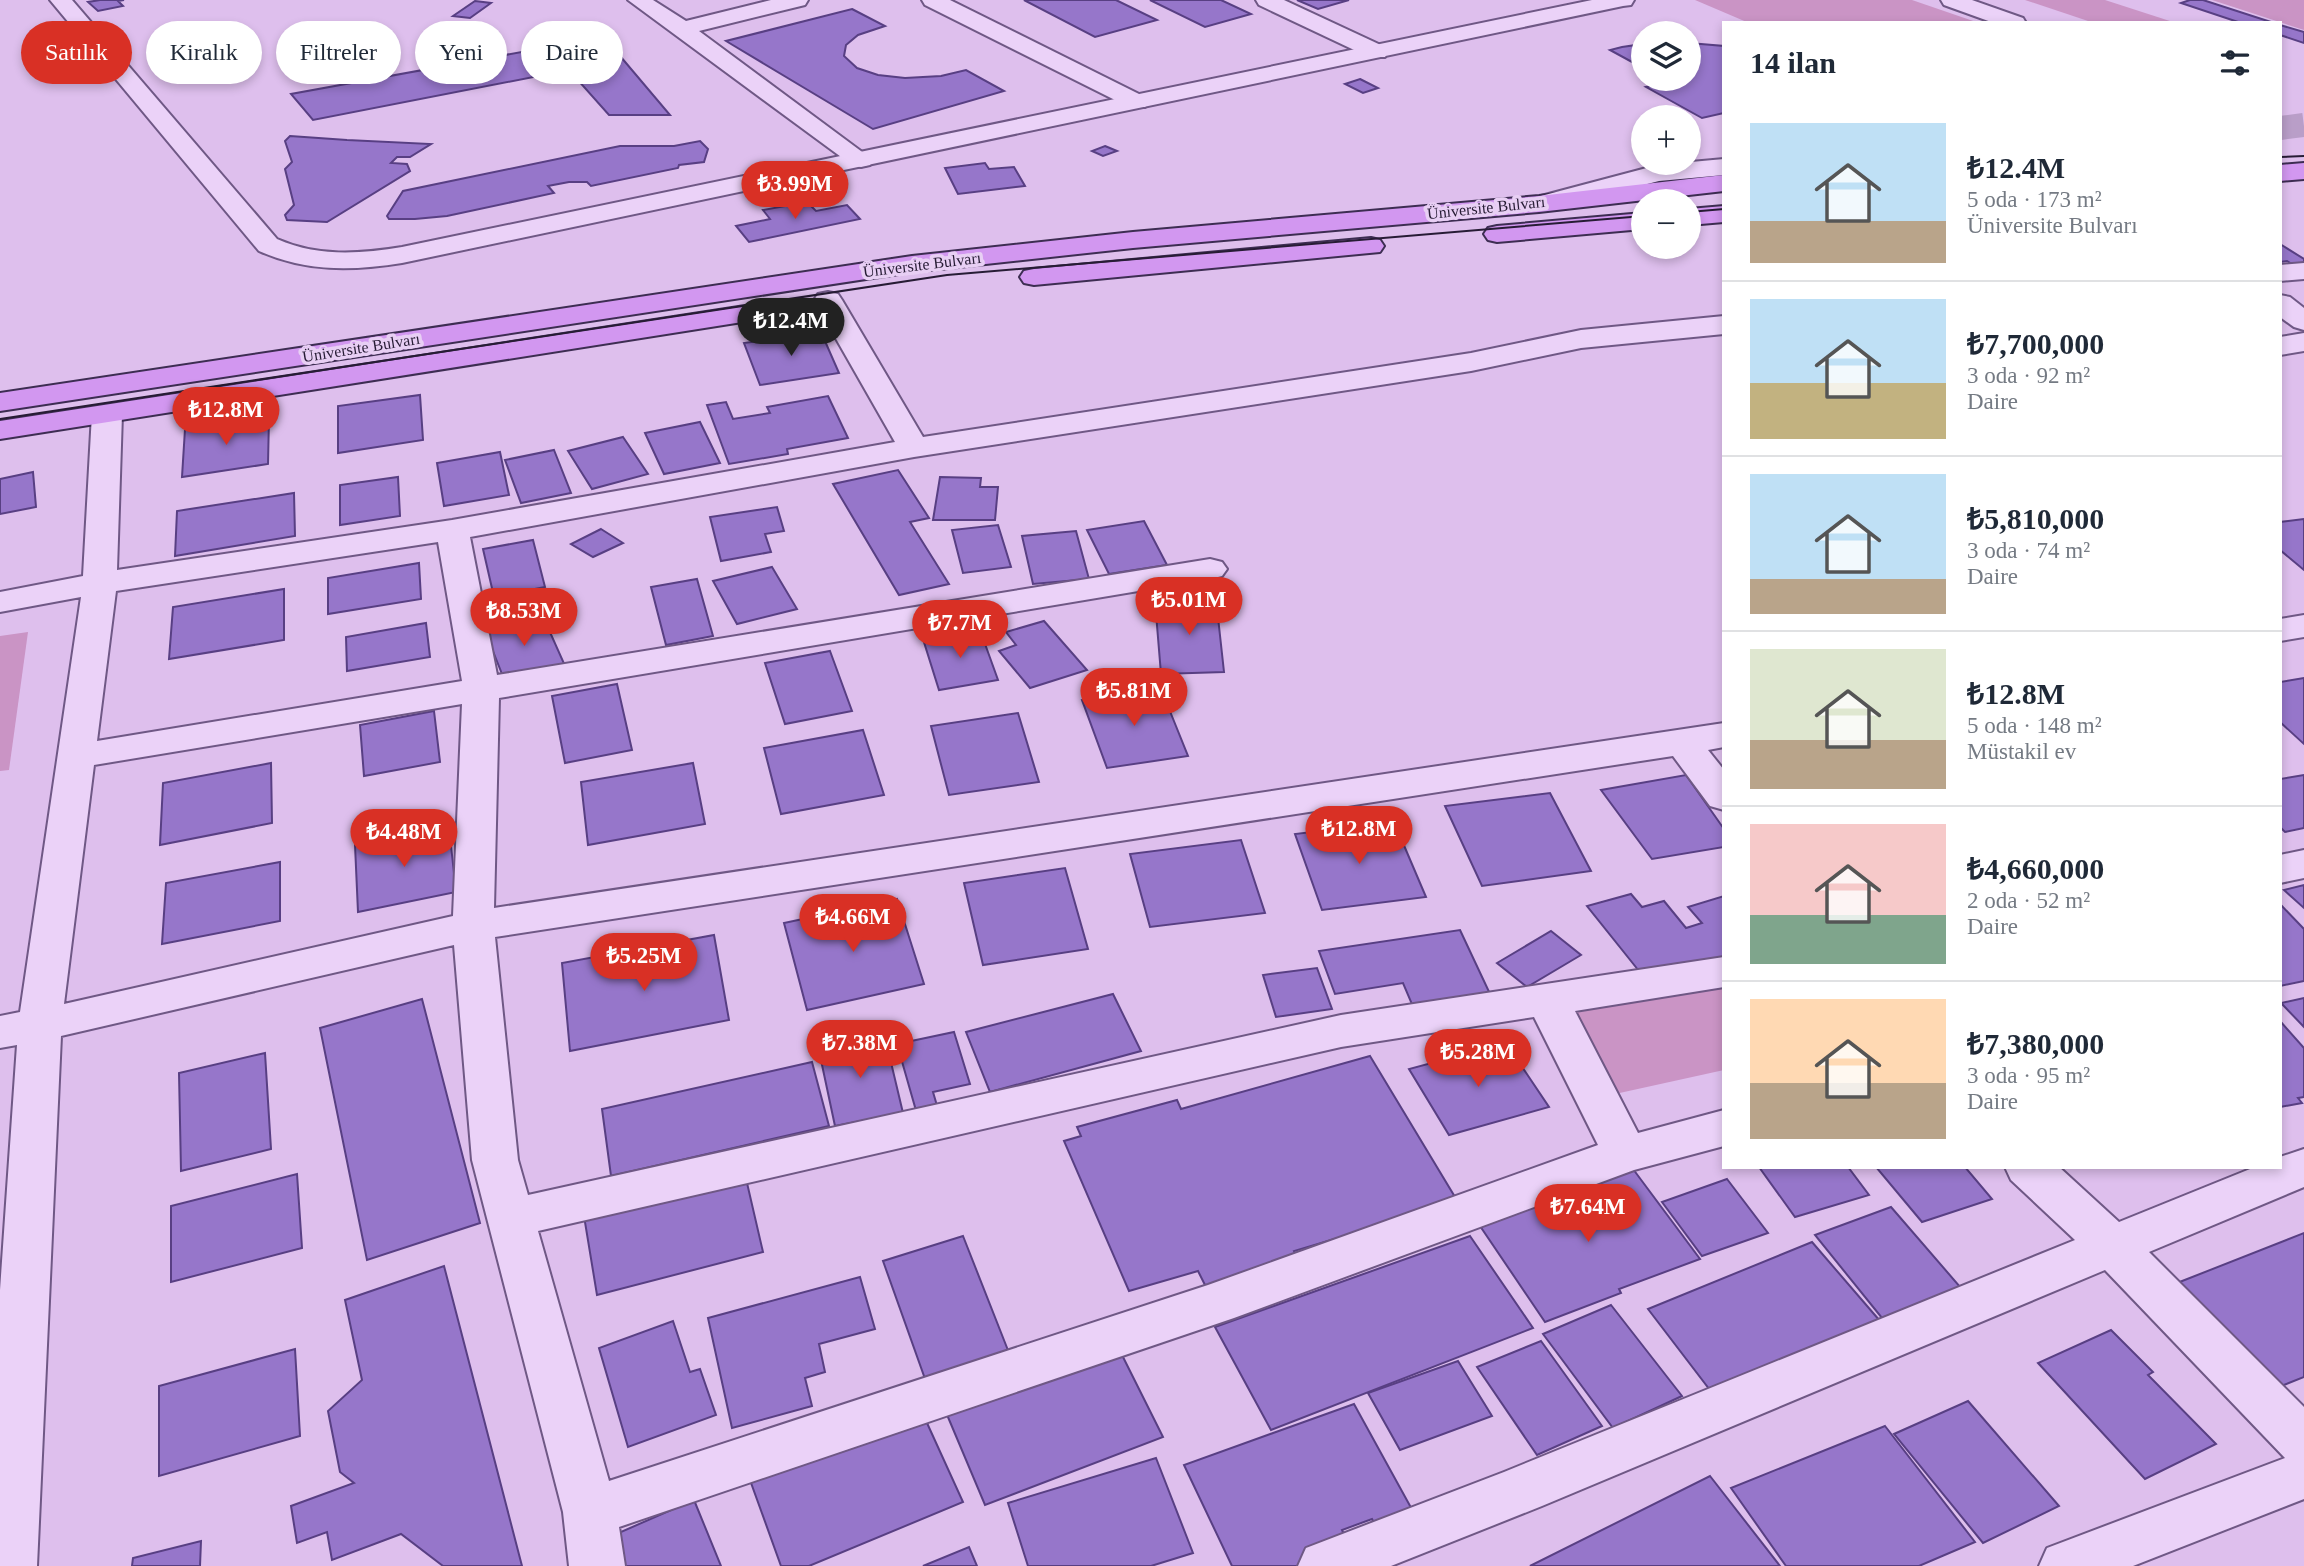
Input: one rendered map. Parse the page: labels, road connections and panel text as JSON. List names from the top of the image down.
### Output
{
  "streets": {
    "main road": ["Üniversite Bulvarı"]
  },
  "page": {
    "map_buttons": ["+", "−"],
    "chip": [
      "Satılık",
      "Kiralık",
      "Filtreler",
      "Yeni",
      "Daire"
    ],
    "heading": "14 ilan",
    "list": [
      {
        "name": "₺12.4M",
        "note": "5 oda · 173 m² · Üniversite Bulvarı"
      },
      {
        "name": "₺7,700,000",
        "note": "3 oda · 92 m² · Daire"
      },
      {
        "name": "₺5,810,000",
        "note": "3 oda · 74 m² · Daire"
      },
      {
        "name": "₺12.8M",
        "note": "5 oda · 148 m² · Müstakil ev"
      },
      {
        "name": "₺4,660,000",
        "note": "2 oda · 52 m² · Daire"
      },
      {
        "name": "₺7,380,000",
        "note": "3 oda · 95 m² · Daire"
      }
    ],
    "price": [
      "₺3.99M",
      "₺12.4M",
      "₺12.8M",
      "₺5.01M",
      "₺8.53M",
      "₺7.7M",
      "₺5.81M",
      "₺12.8M",
      "₺4.48M",
      "₺4.66M",
      "₺5.25M",
      "₺7.38M",
      "₺5.28M",
      "₺7.64M"
    ]
  }
}
